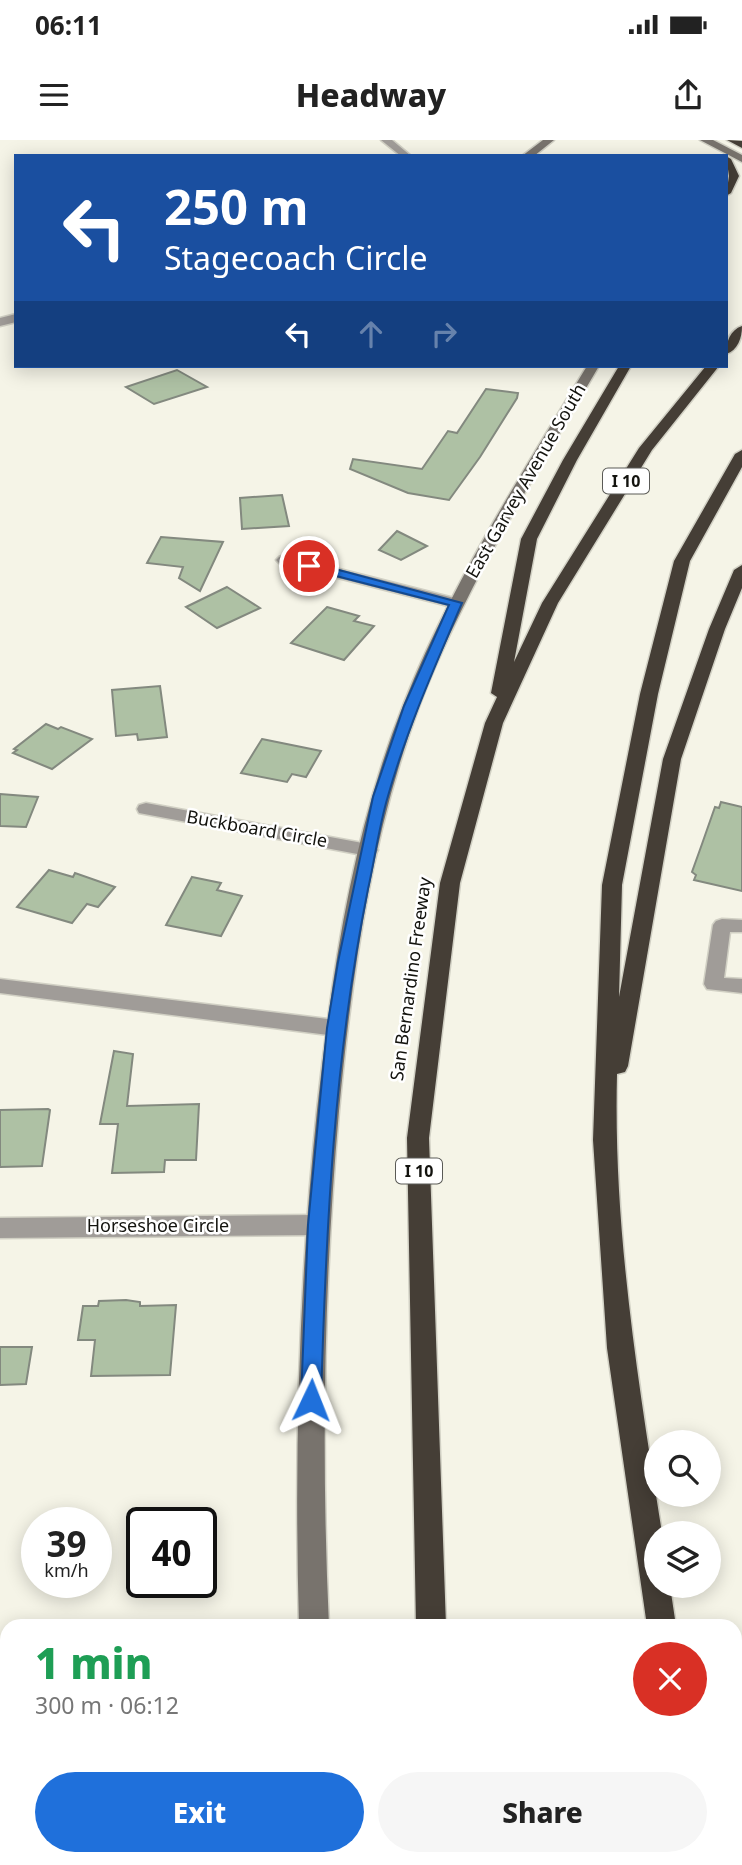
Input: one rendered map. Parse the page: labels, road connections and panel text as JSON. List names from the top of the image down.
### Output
{
  "streets": {
    "highway": ["I 10", "San Bernardino Freeway"],
    "street": ["East Garvey Avenue South", "Buckboard Circle", "Horseshoe Circle"]
  },
  "crossings": [
    ["East Garvey Avenue South", "Buckboard Circle"],
    ["East Garvey Avenue South", "Horseshoe Circle"]
  ],
  "page": {
    "status": "06:11",
    "header": "Headway",
    "turn": ["250 m", "Stagecoach Circle"],
    "speed": "39 km/h",
    "limit": "40",
    "heading": ["1 min", "300 m · 06:12"],
    "buttons": ["Exit", "Share"]
  }
}
